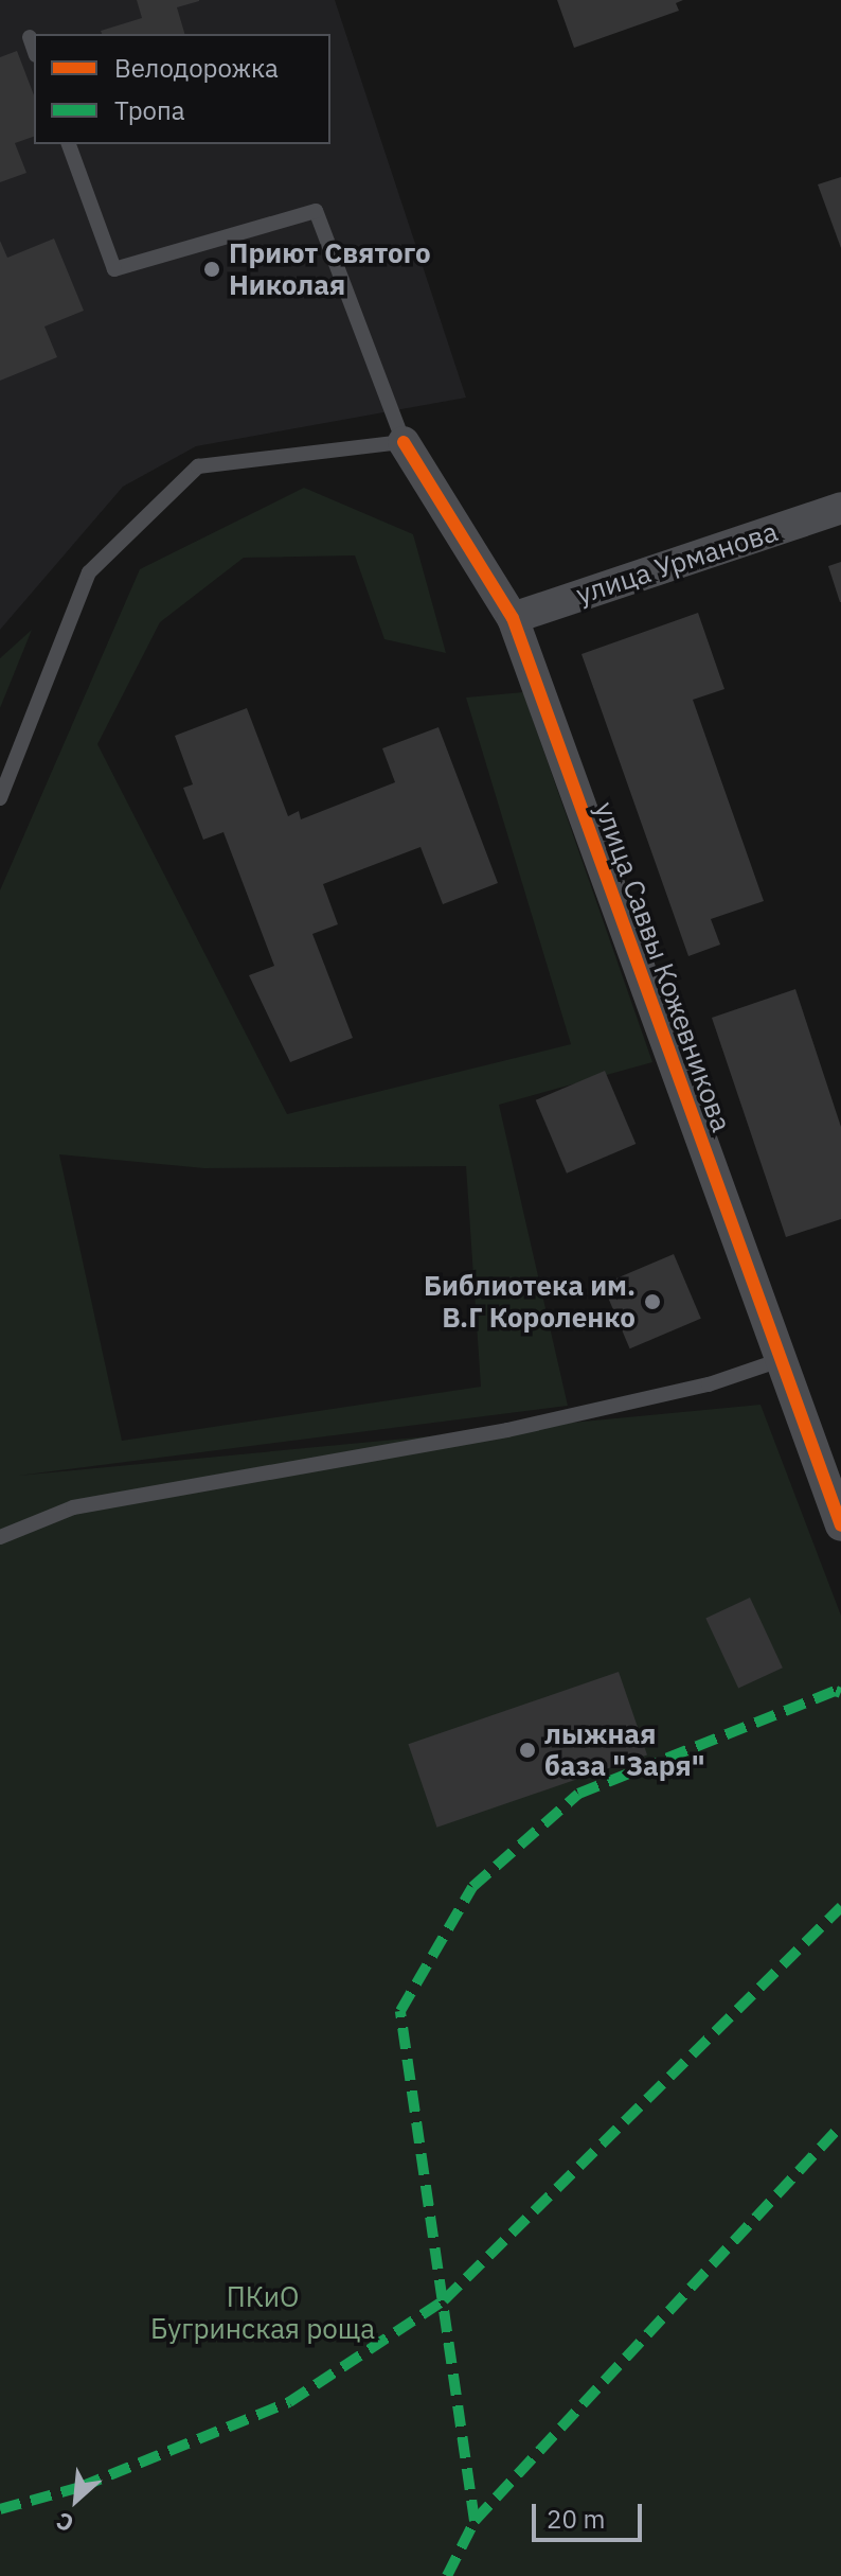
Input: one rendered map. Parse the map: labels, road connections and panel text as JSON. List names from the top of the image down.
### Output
{
  "streets": {
    "street": ["улица Урманова", "улица Саввы Кожевникова"]
  },
  "crossings": [
    ["улица Урманова", "улица Саввы Кожевникова"]
  ],
  "parks": ["ПКиО Бугринская роща"],
  "places": ["Приют Святого Николая", "Библиотека им. В.Г Короленко", "лыжная база \"Заря\""],
  "legend": ["Велодорожка", "Тропа"],
  "scale_bar": "20 m",
  "north": "bottom left"
}
